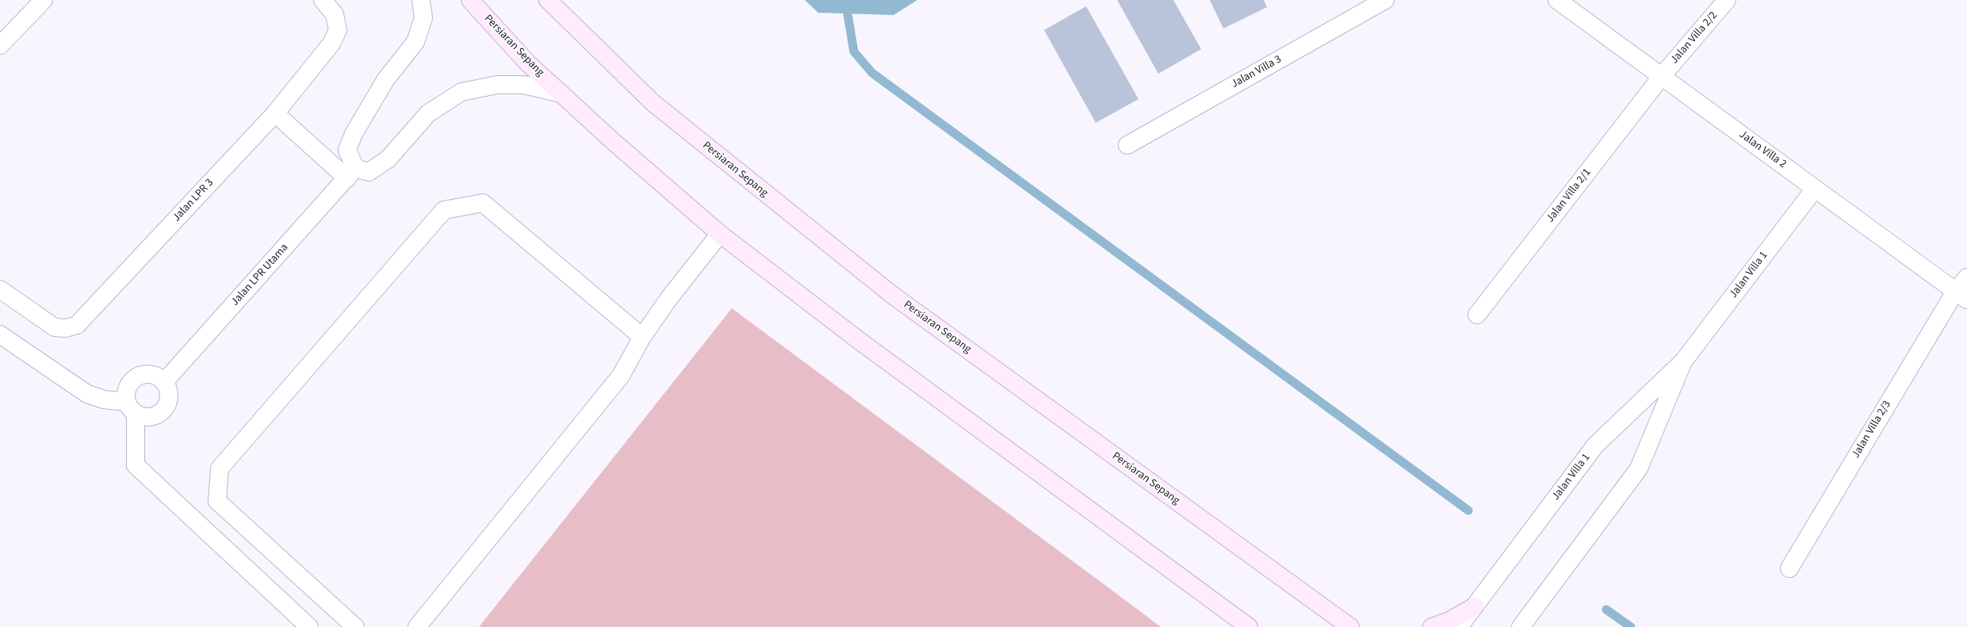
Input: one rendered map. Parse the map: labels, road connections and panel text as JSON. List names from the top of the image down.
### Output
{
  "streets": {
    "street": [
      "Jalan Villa 2/2",
      "Persiaran Sepang",
      "Jalan Villa 3",
      "Jalan Villa 2",
      "Jalan Villa 2/1",
      "Jalan LPR 3",
      "Jalan LPR Utama",
      "Jalan Villa 1",
      "Jalan Villa 2/3"
    ]
  },
  "crossings": [
    ["Jalan Villa 2/2", "Jalan Villa 2"],
    ["Jalan Villa 2/2", "Jalan Villa 2/1"],
    ["Jalan Villa 2", "Jalan Villa 2/1"],
    ["Jalan Villa 2", "Jalan Villa 1"],
    ["Jalan Villa 2", "Jalan Villa 2/3"]
  ]
}
